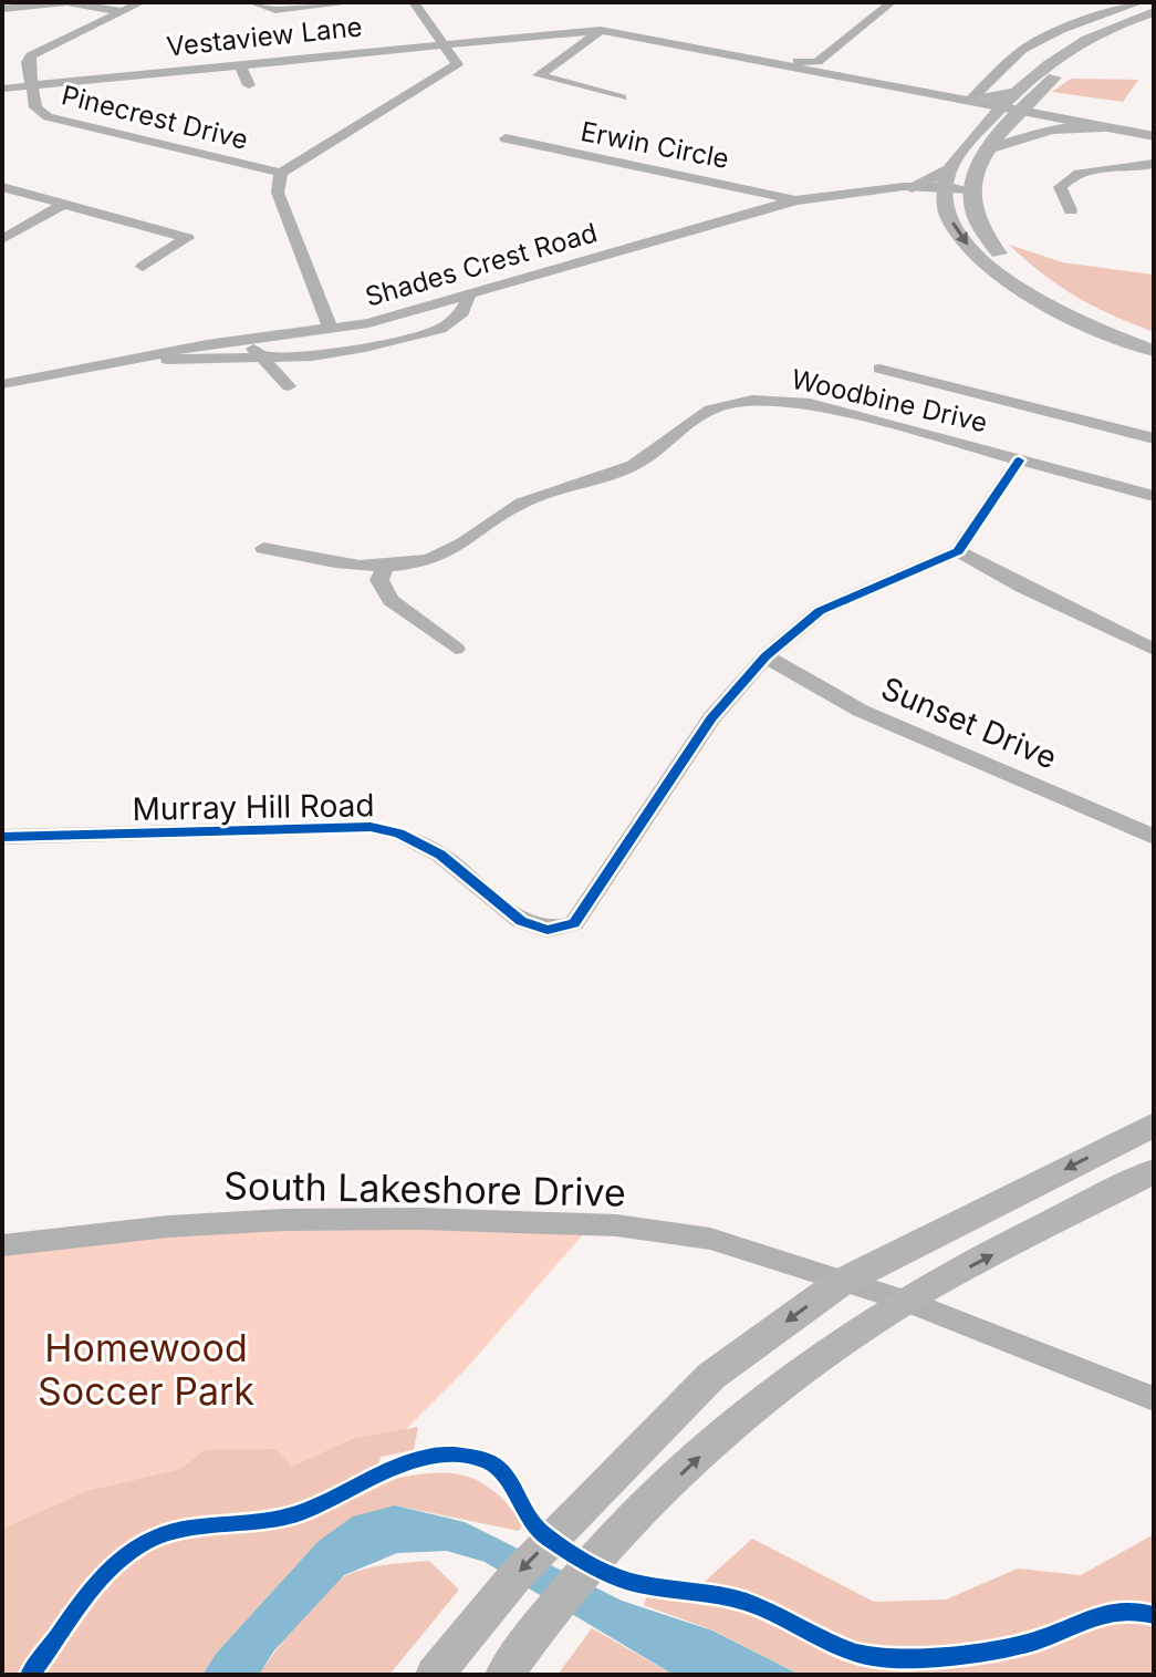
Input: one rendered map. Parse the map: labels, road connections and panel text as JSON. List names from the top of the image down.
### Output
{
  "streets": {
    "street": [
      "Vestaview Lane",
      "Pinecrest Drive",
      "Erwin Circle",
      "Shades Crest Road",
      "Woodbine Drive",
      "Sunset Drive",
      "Murray Hill Road",
      "South Lakeshore Drive"
    ]
  },
  "crossings": [
    ["Vestaview Lane", "Pinecrest Drive"],
    ["Erwin Circle", "Shades Crest Road"],
    ["Sunset Drive", "Murray Hill Road"]
  ],
  "parks": ["Homewood Soccer Park"]
}
